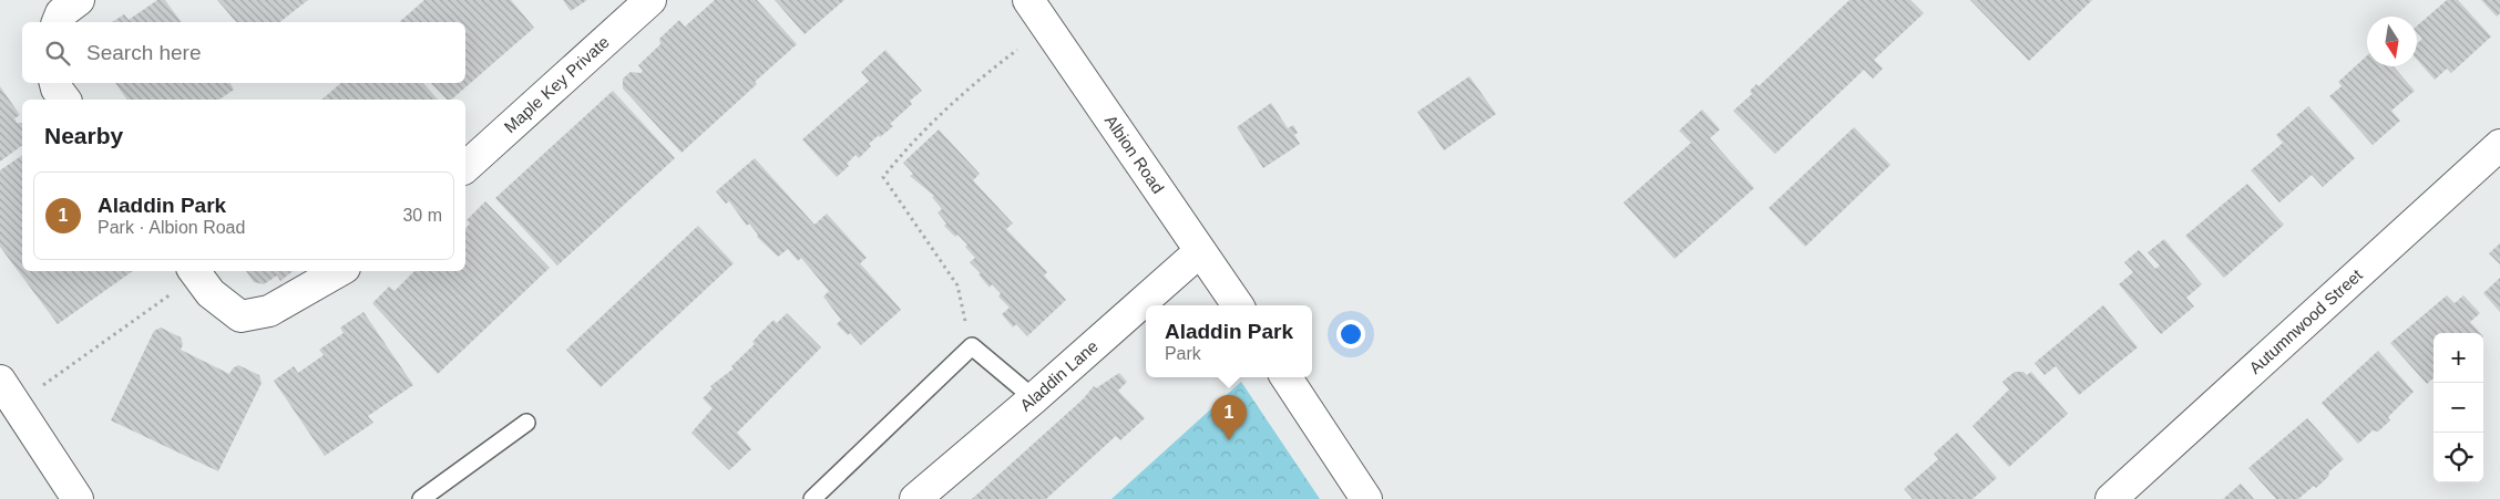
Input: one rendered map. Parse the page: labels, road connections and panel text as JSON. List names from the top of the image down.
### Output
{
  "streets": {
    "street": [
      "Maple Key Private",
      "Albion Road",
      "Autumnwood Street",
      "Aladdin Lane"
    ]
  },
  "crossings": [
    ["Albion Road", "Aladdin Lane"]
  ],
  "north": "bottom",
  "page": {
    "search": "Search here",
    "heading": "Nearby",
    "list": [
      {
        "mark": "1",
        "name": "Aladdin Park",
        "note": "Park · Albion Road",
        "value": "30 m"
      }
    ],
    "popup": ["Aladdin Park", "Park"],
    "map_buttons": ["+", "−"],
    "pins": "1"
  }
}
